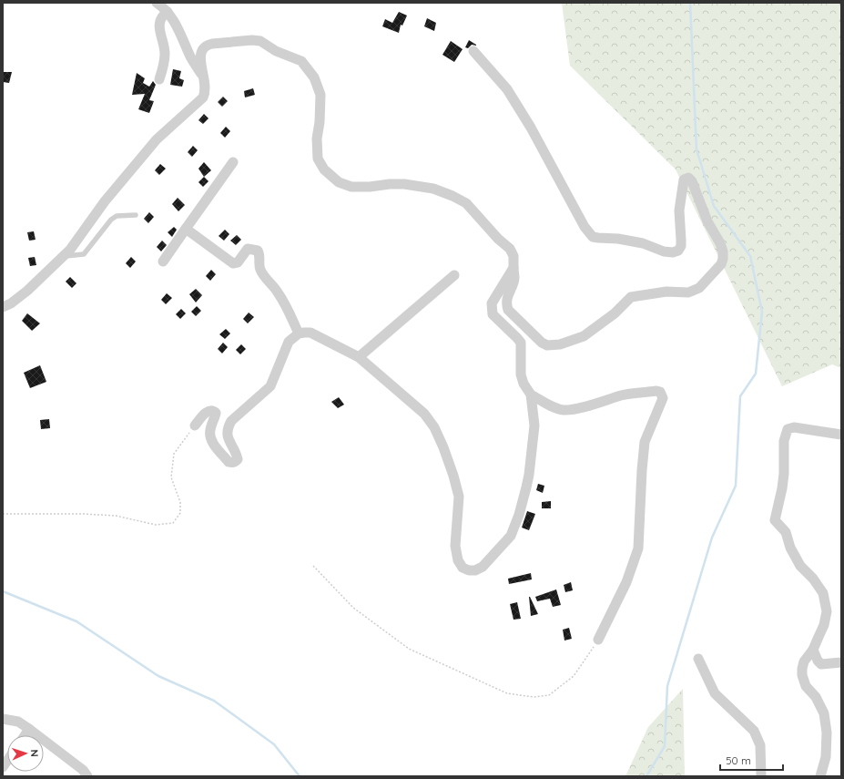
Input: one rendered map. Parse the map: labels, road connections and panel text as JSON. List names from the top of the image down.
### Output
{
  "scale_bar": "50 m",
  "north": "right"
}
